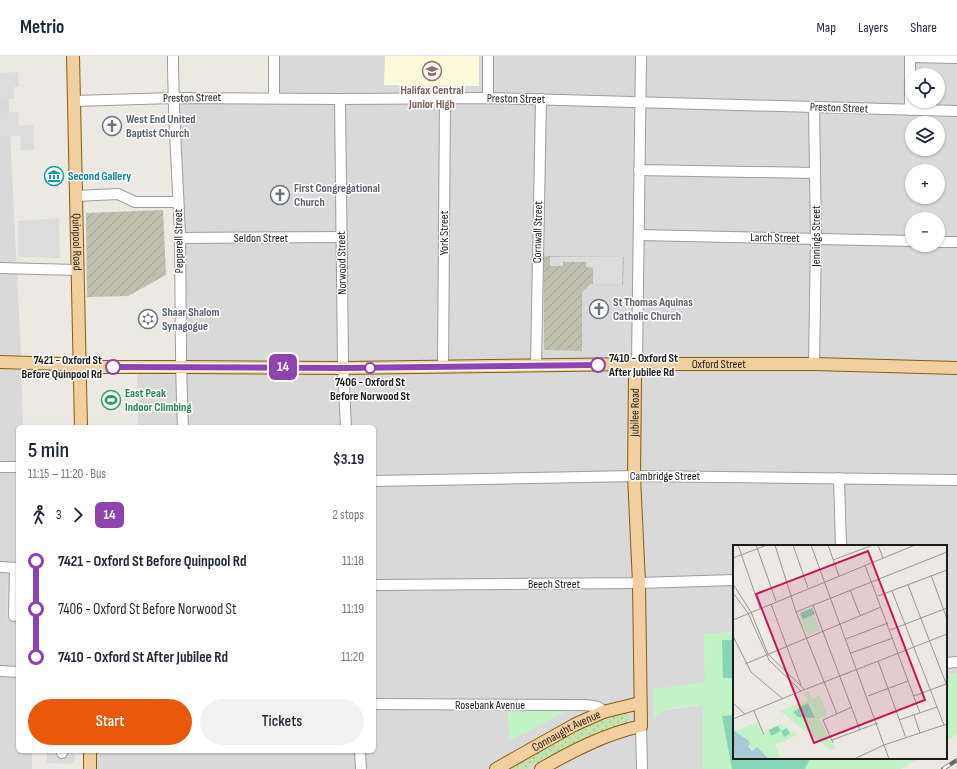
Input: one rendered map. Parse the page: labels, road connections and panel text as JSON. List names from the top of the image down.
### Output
{
  "streets": {
    "main road": [
      "Quinpool Road",
      "Oxford Street",
      "Jubilee Road",
      "Connaught Avenue"
    ],
    "street": [
      "Preston Street",
      "Cornwall Street",
      "York Street",
      "Jennings Street",
      "Seldon Street",
      "Larch Street",
      "Pepperell Street",
      "Norwood Street",
      "Cambridge Street",
      "Beech Street",
      "Rosebank Avenue"
    ]
  },
  "crossings": [
    ["Preston Street", "Cornwall Street"],
    ["Preston Street", "York Street"],
    ["Preston Street", "Jennings Street"],
    ["Preston Street", "Pepperell Street"],
    ["Preston Street", "Quinpool Road"],
    ["Preston Street", "Norwood Street"],
    ["Preston Street", "Jubilee Road"],
    ["Cornwall Street", "Oxford Street"],
    ["York Street", "Oxford Street"],
    ["Jennings Street", "Larch Street"],
    ["Jennings Street", "Oxford Street"],
    ["Seldon Street", "Pepperell Street"],
    ["Seldon Street", "Norwood Street"],
    ["Larch Street", "Jubilee Road"],
    ["Pepperell Street", "Oxford Street"],
    ["Quinpool Road", "Oxford Street"],
    ["Norwood Street", "Oxford Street"],
    ["Oxford Street", "Jubilee Road"],
    ["Jubilee Road", "Cambridge Street"],
    ["Jubilee Road", "Beech Street"],
    ["Jubilee Road", "Connaught Avenue"],
    ["Rosebank Avenue", "Connaught Avenue"]
  ],
  "places": {
    "school or university": ["Halifax Central Junior High"],
    "church": ["West End United Baptist Church", "First Congregational Church", "St Thomas Aquinas Catholic Church"],
    "museum": ["Second Gallery"],
    "synagogue": ["Shaar Shalom Synagogue"],
    "other": ["7410 - Oxford St After Jubilee Rd", "7421 - Oxford St Before Quinpool Rd", "7406 - Oxford St Before Norwood St"],
    "sports": ["East Peak Indoor Climbing"]
  },
  "lines": ["bus line 14"],
  "page": {
    "header": "Metrio",
    "nav": ["Map", "Layers", "Share"],
    "on_map": "14",
    "map_buttons": ["+", "−"],
    "heading": ["5 min", "11:15 – 11:20 · Bus", "$3.19"],
    "legs": ["3", "14", "2 stops"],
    "list": [
      {
        "name": "7421 - Oxford St Before Quinpool Rd",
        "value": "11:18"
      },
      {
        "name": "7406 - Oxford St Before Norwood St",
        "value": "11:19"
      },
      {
        "name": "7410 - Oxford St After Jubilee Rd",
        "value": "11:20"
      }
    ],
    "buttons": ["Start", "Tickets"]
  }
}
